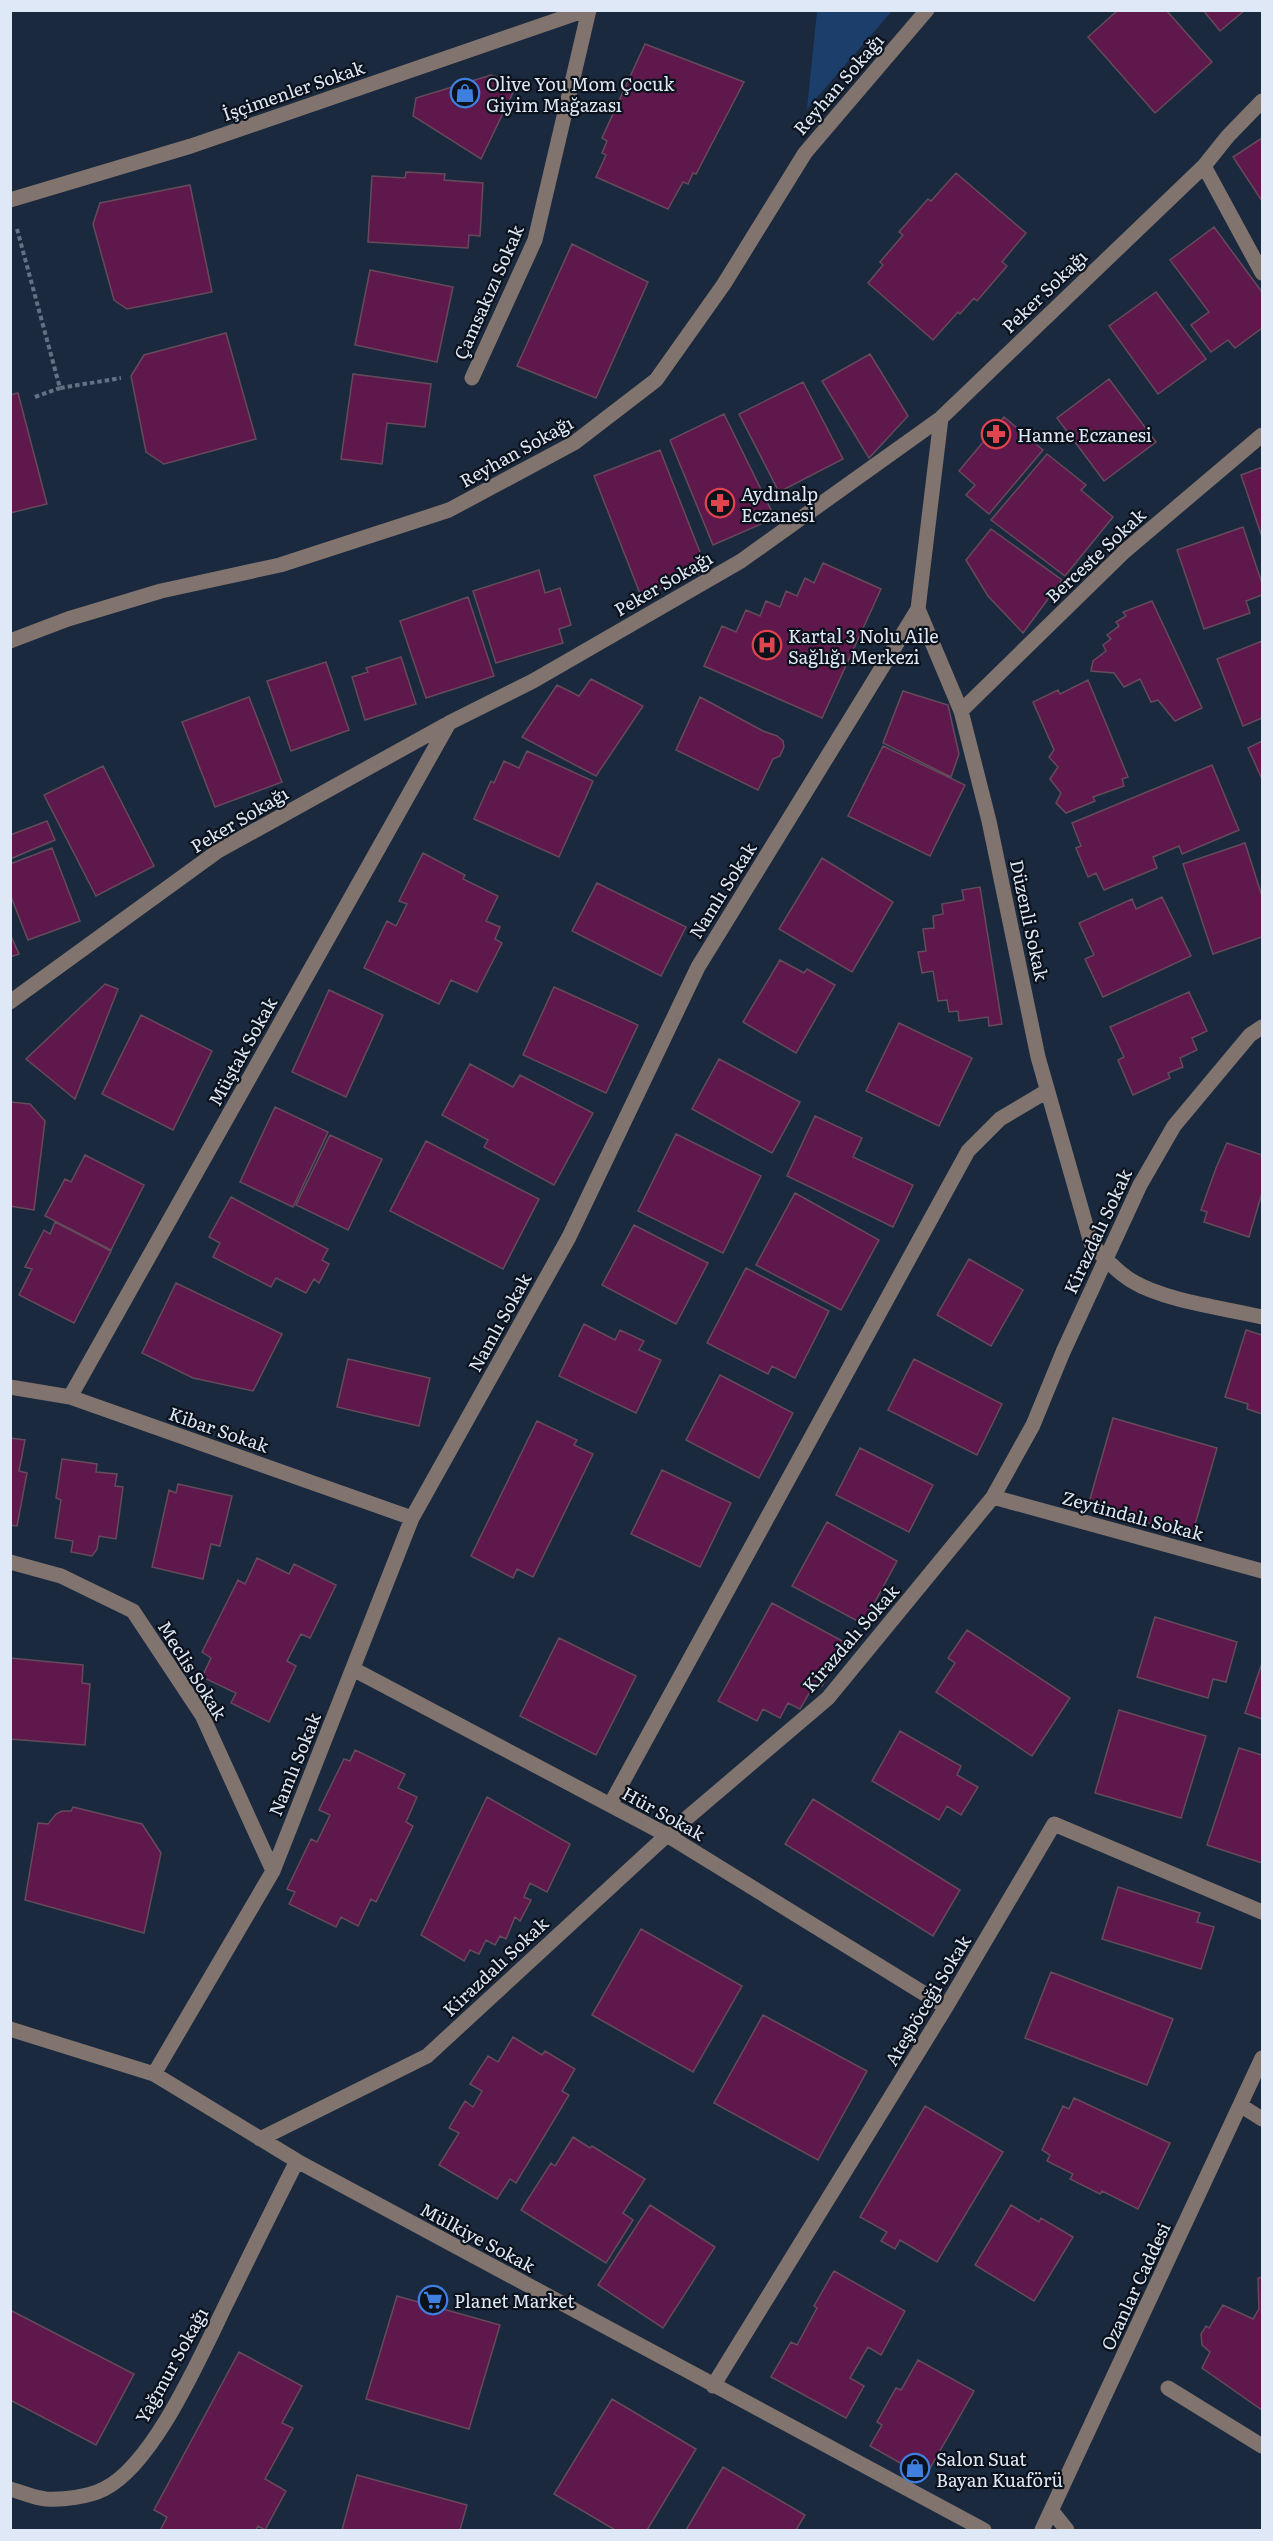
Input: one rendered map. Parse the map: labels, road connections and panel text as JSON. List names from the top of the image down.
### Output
{
  "streets": {
    "street": [
      "Reyhan Sokağı",
      "İşçimenler Sokak",
      "Peker Sokağı",
      "Çamsakızı Sokak",
      "Berceste Sokak",
      "Namlı Sokak",
      "Düzenli Sokak",
      "Müştak Sokak",
      "Kirazdalı Sokak",
      "Kibar Sokak",
      "Zeytindalı Sokak",
      "Meclis Sokak",
      "Hür Sokak",
      "Ateşböceği Sokak",
      "Mülkiye Sokak",
      "Ozanlar Caddesi",
      "Yağmur Sokağı"
    ]
  },
  "crossings": [
    ["İşçimenler Sokak", "Çamsakızı Sokak"],
    ["Peker Sokağı", "Düzenli Sokak"],
    ["Peker Sokağı", "Müştak Sokak"],
    ["Berceste Sokak", "Düzenli Sokak"],
    ["Namlı Sokak", "Düzenli Sokak"],
    ["Namlı Sokak", "Kibar Sokak"],
    ["Namlı Sokak", "Meclis Sokak"],
    ["Namlı Sokak", "Hür Sokak"],
    ["Namlı Sokak", "Mülkiye Sokak"],
    ["Düzenli Sokak", "Kirazdalı Sokak"],
    ["Müştak Sokak", "Kibar Sokak"],
    ["Kirazdalı Sokak", "Zeytindalı Sokak"],
    ["Kirazdalı Sokak", "Hür Sokak"],
    ["Kirazdalı Sokak", "Mülkiye Sokak"],
    ["Hür Sokak", "Ateşböceği Sokak"],
    ["Ateşböceği Sokak", "Mülkiye Sokak"],
    ["Mülkiye Sokak", "Yağmur Sokağı"]
  ],
  "places": {
    "shop": ["Olive You Mom Çocuk Giyim Mağazası", "Salon Suat Bayan Kuaförü"],
    "pharmacy": ["Hanne Eczanesi", "Aydınalp Eczanesi"],
    "hospital": ["Kartal 3 Nolu Aile Sağlığı Merkezi"],
    "supermarket": ["Planet Market"]
  }
}
